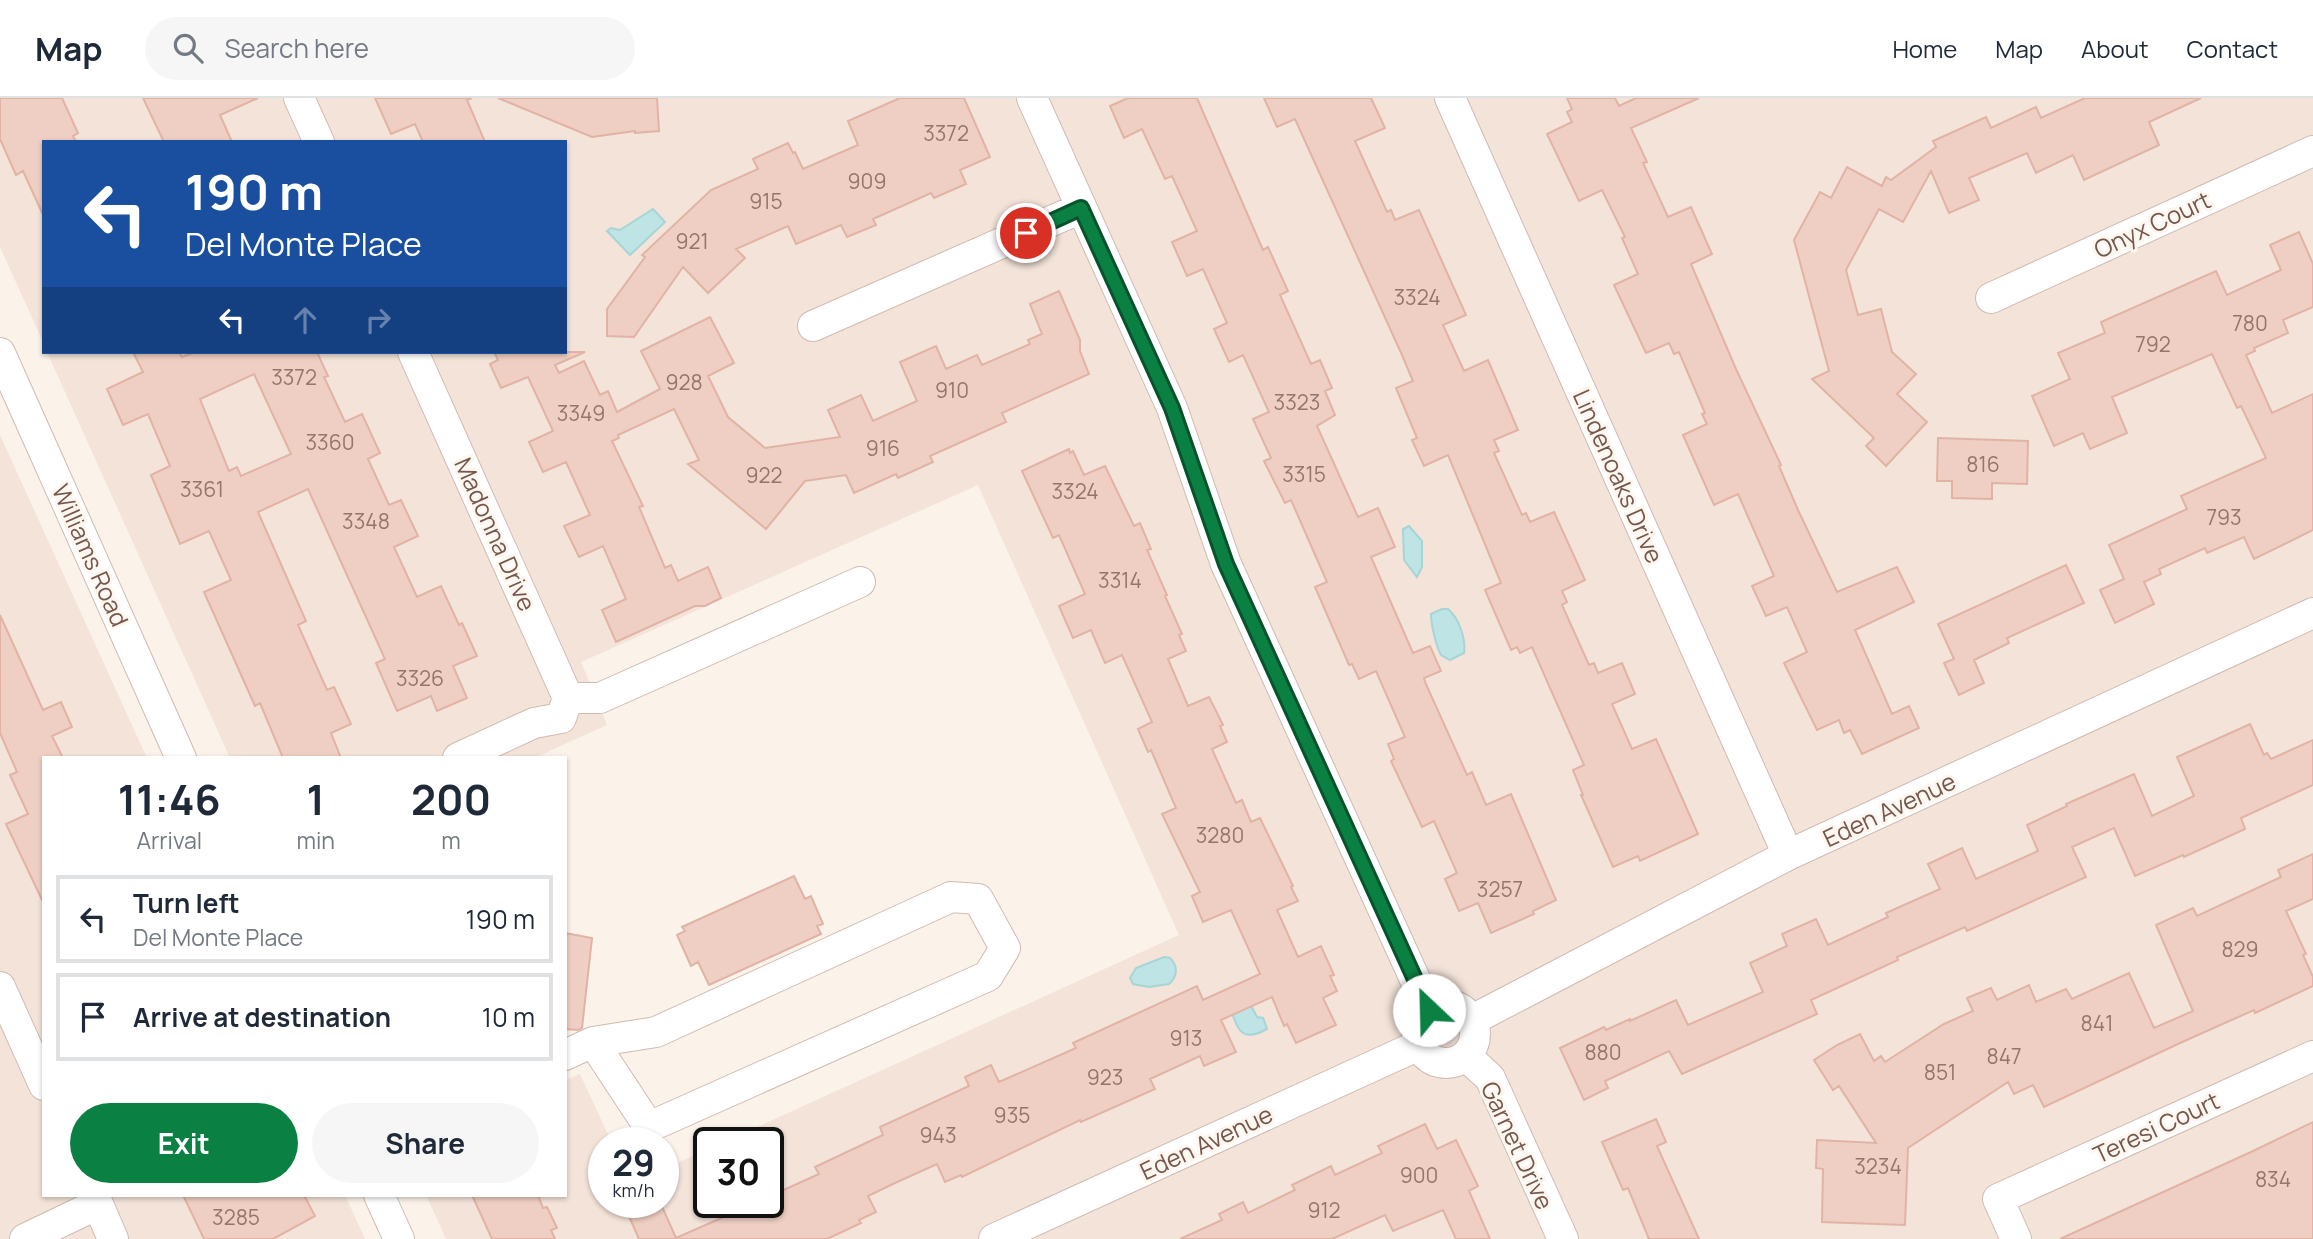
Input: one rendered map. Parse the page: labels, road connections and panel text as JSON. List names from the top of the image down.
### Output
{
  "streets": {
    "street": [
      "Onyx Court",
      "Lindenoaks Drive",
      "Madonna Drive",
      "Williams Road",
      "Eden Avenue",
      "Teresi Court",
      "Garnet Drive"
    ]
  },
  "crossings": [
    ["Lindenoaks Drive", "Eden Avenue"],
    ["Eden Avenue", "Garnet Drive"]
  ],
  "house_numbers": [
    "3372",
    "909",
    "915",
    "921",
    "3324",
    "780",
    "792",
    "3372",
    "928",
    "910",
    "3323",
    "3349",
    "3360",
    "916",
    "816",
    "3315",
    "922",
    "3361",
    "3324",
    "793",
    "3348",
    "3314",
    "3326",
    "3280",
    "3257",
    "829",
    "841",
    "913",
    "880",
    "847",
    "851",
    "923",
    "935",
    "943",
    "3234",
    "900",
    "834",
    "912",
    "3285"
  ],
  "page": {
    "header": "Map",
    "search": "Search here",
    "nav": [
      "Home",
      "Map",
      "About",
      "Contact"
    ],
    "turn": ["190 m", "Del Monte Place"],
    "eta": [
      "11:46",
      "Arrival",
      "1",
      "min",
      "200",
      "m"
    ],
    "list": [
      {
        "name": "Turn left",
        "note": "Del Monte Place",
        "value": "190 m"
      },
      {
        "name": "Arrive at destination",
        "value": "10 m"
      }
    ],
    "buttons": ["Exit", "Share"],
    "speed": "29 km/h",
    "limit": "30"
  }
}
